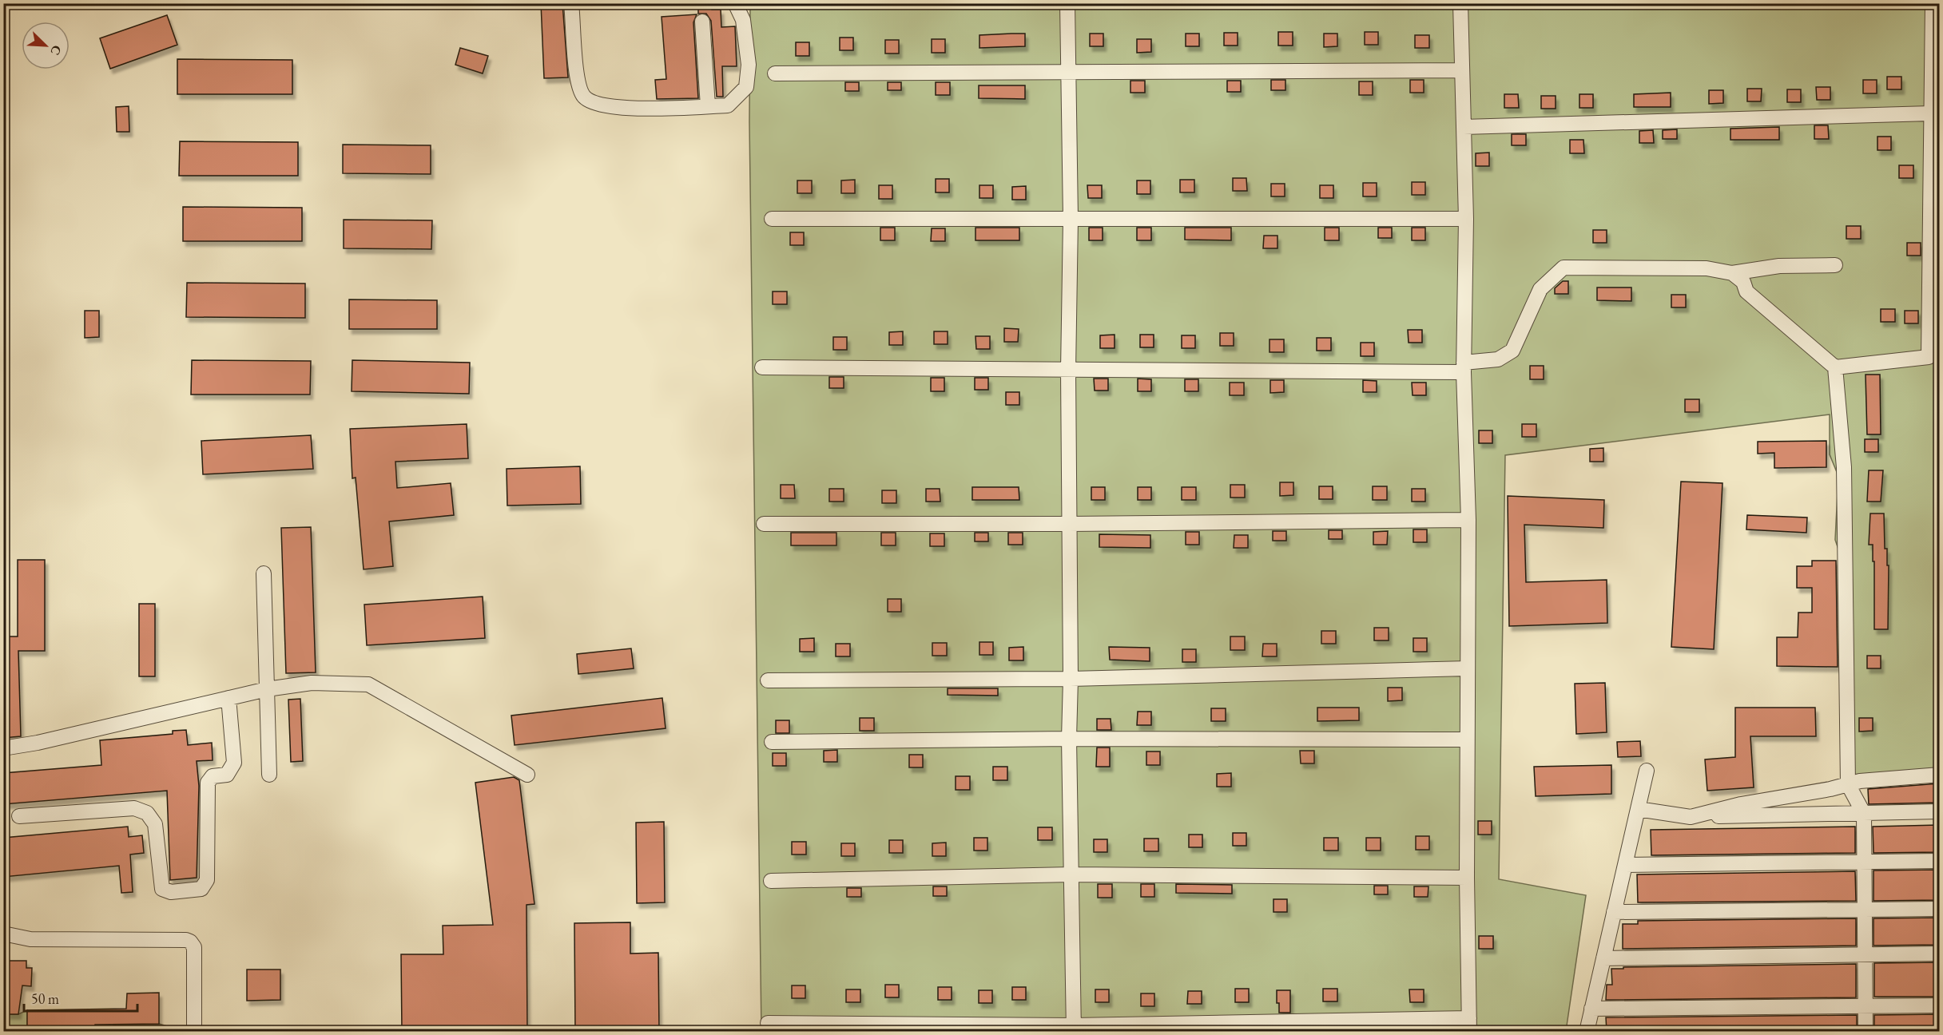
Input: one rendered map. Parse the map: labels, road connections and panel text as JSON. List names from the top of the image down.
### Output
{
  "scale_bar": "50 m",
  "north": "bottom right"
}
